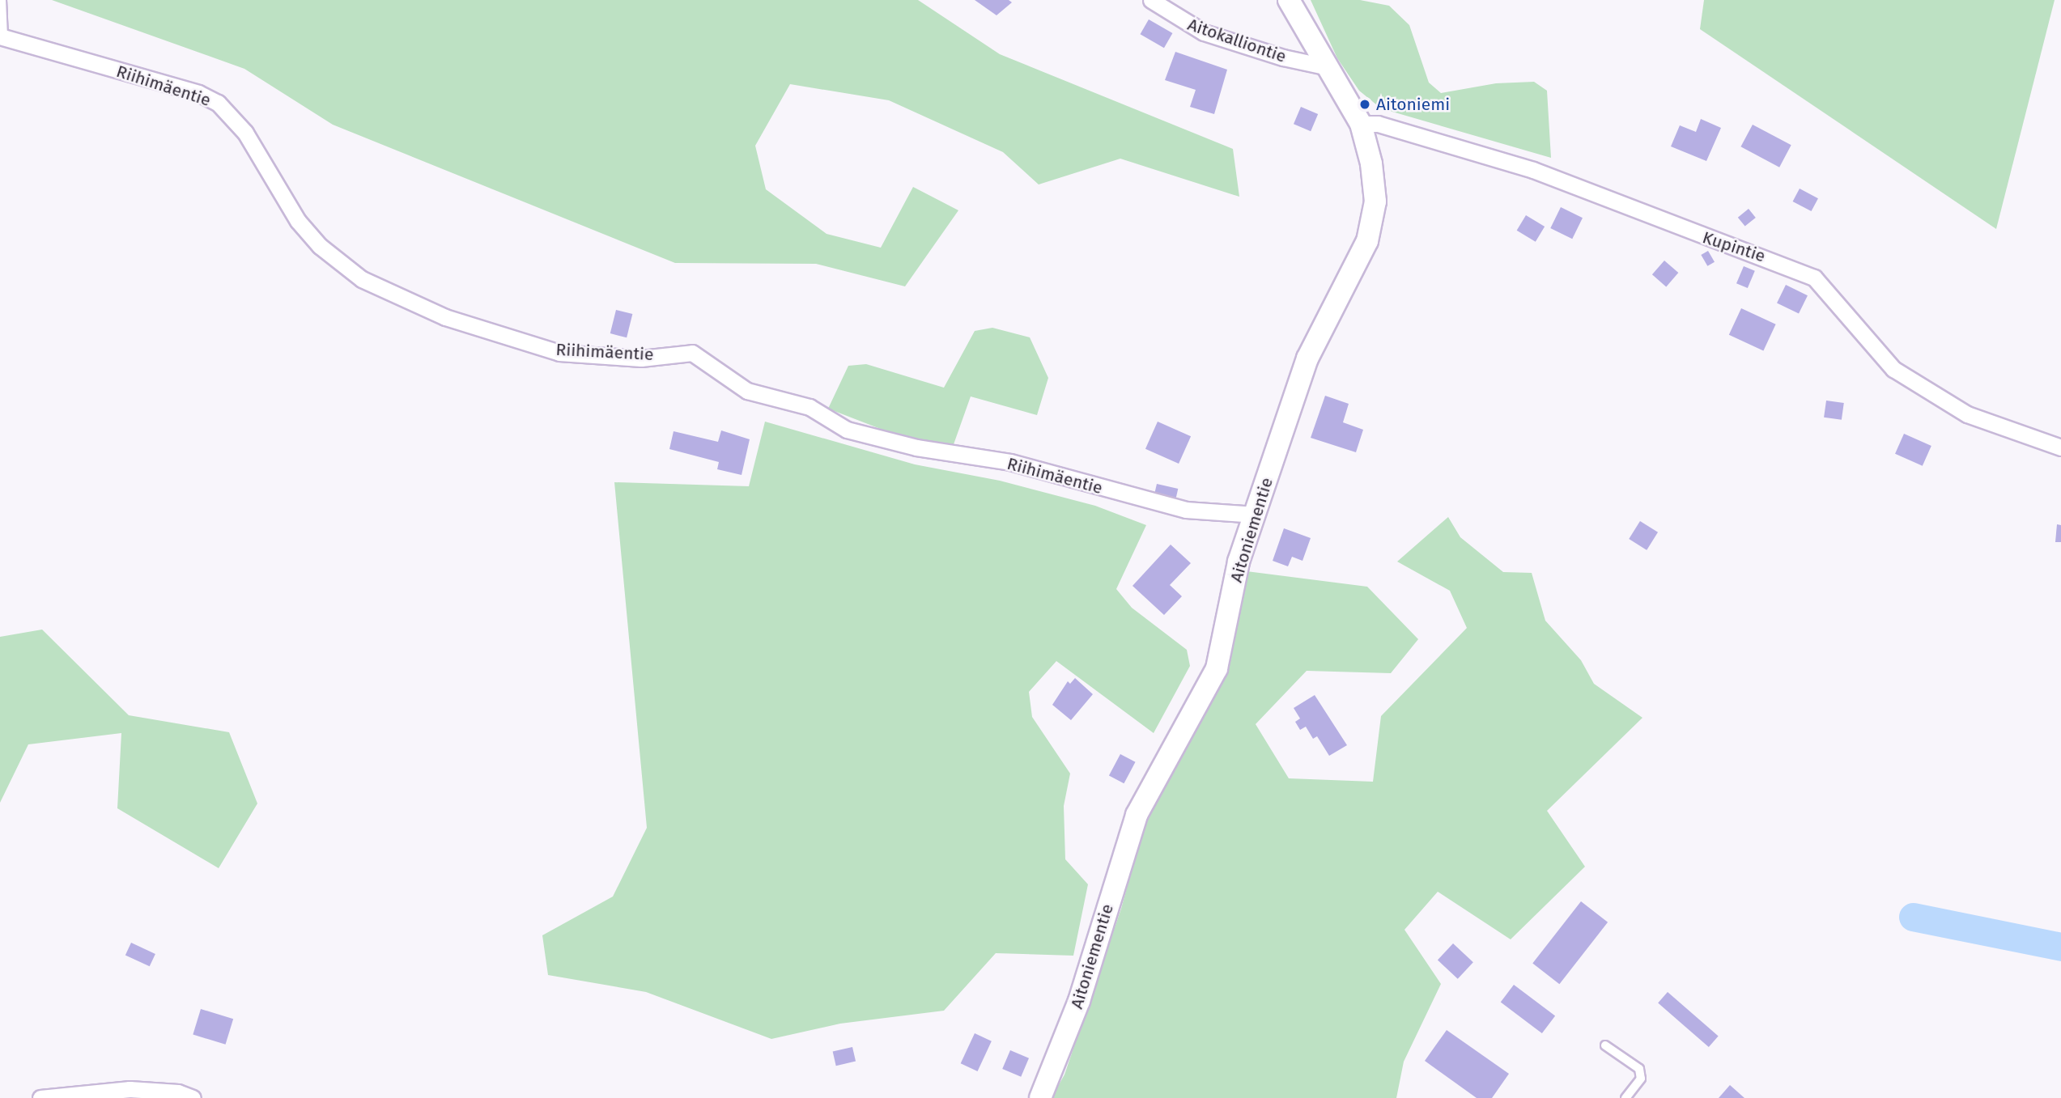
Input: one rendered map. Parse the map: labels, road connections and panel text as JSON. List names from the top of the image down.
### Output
{
  "streets": {
    "street": [
      "Aitokalliontie",
      "Riihimäentie",
      "Kupintie",
      "Aitoniementie"
    ]
  },
  "crossings": [
    ["Aitokalliontie", "Aitoniementie"],
    ["Riihimäentie", "Aitoniementie"],
    ["Kupintie", "Aitoniementie"]
  ],
  "places": ["Aitoniemi"]
}
